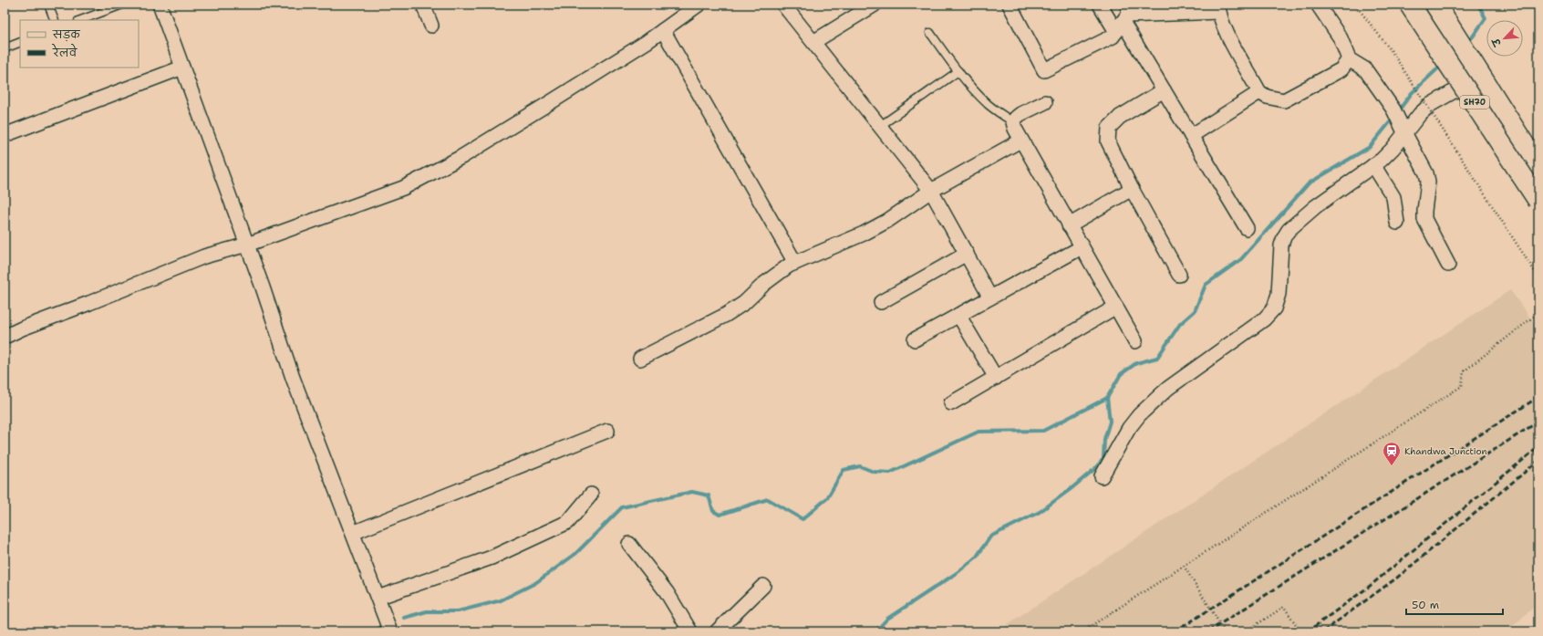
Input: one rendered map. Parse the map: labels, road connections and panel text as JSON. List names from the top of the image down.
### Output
{
  "streets": {
    "main road": ["SH70"]
  },
  "places": {
    "station": ["Khandwa Junction"]
  },
  "legend": ["सड़क", "रेलवे"],
  "scale_bar": "50 m",
  "north": "bottom left"
}
